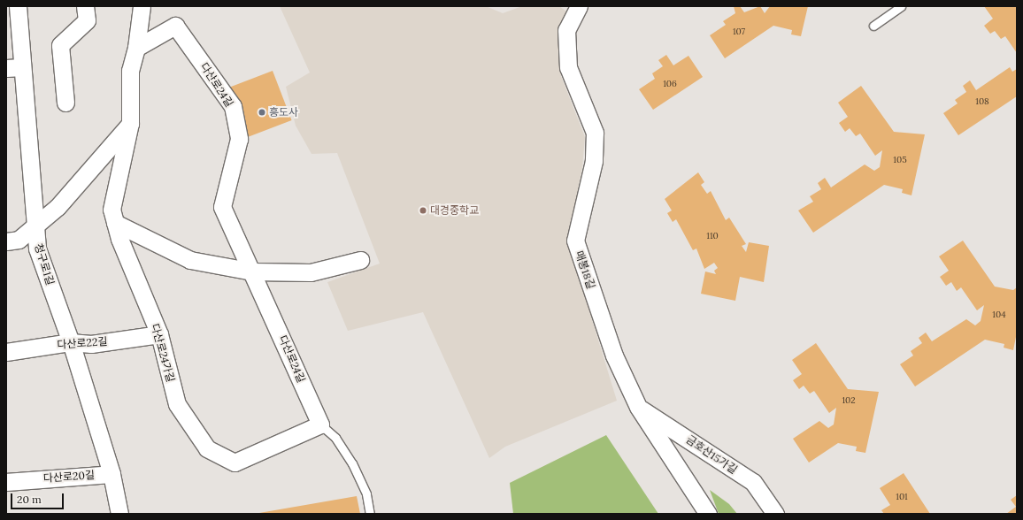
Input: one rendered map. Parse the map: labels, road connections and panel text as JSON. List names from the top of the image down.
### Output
{
  "streets": {
    "street": [
      "다산로24길",
      "청구로1길",
      "매봉18길",
      "다산로22길",
      "다산로24가길",
      "금호산15가길",
      "다산로20길"
    ]
  },
  "crossings": [
    ["다산로24길", "다산로24가길"],
    ["청구로1길", "다산로22길"],
    ["청구로1길", "다산로20길"],
    ["매봉18길", "금호산15가길"],
    ["다산로22길", "다산로24가길"]
  ],
  "places": ["흥도사", "대경중학교"],
  "house_numbers": [
    "107",
    "106",
    "108",
    "105",
    "110",
    "104",
    "102",
    "101"
  ],
  "scale_bar": "20 m"
}
